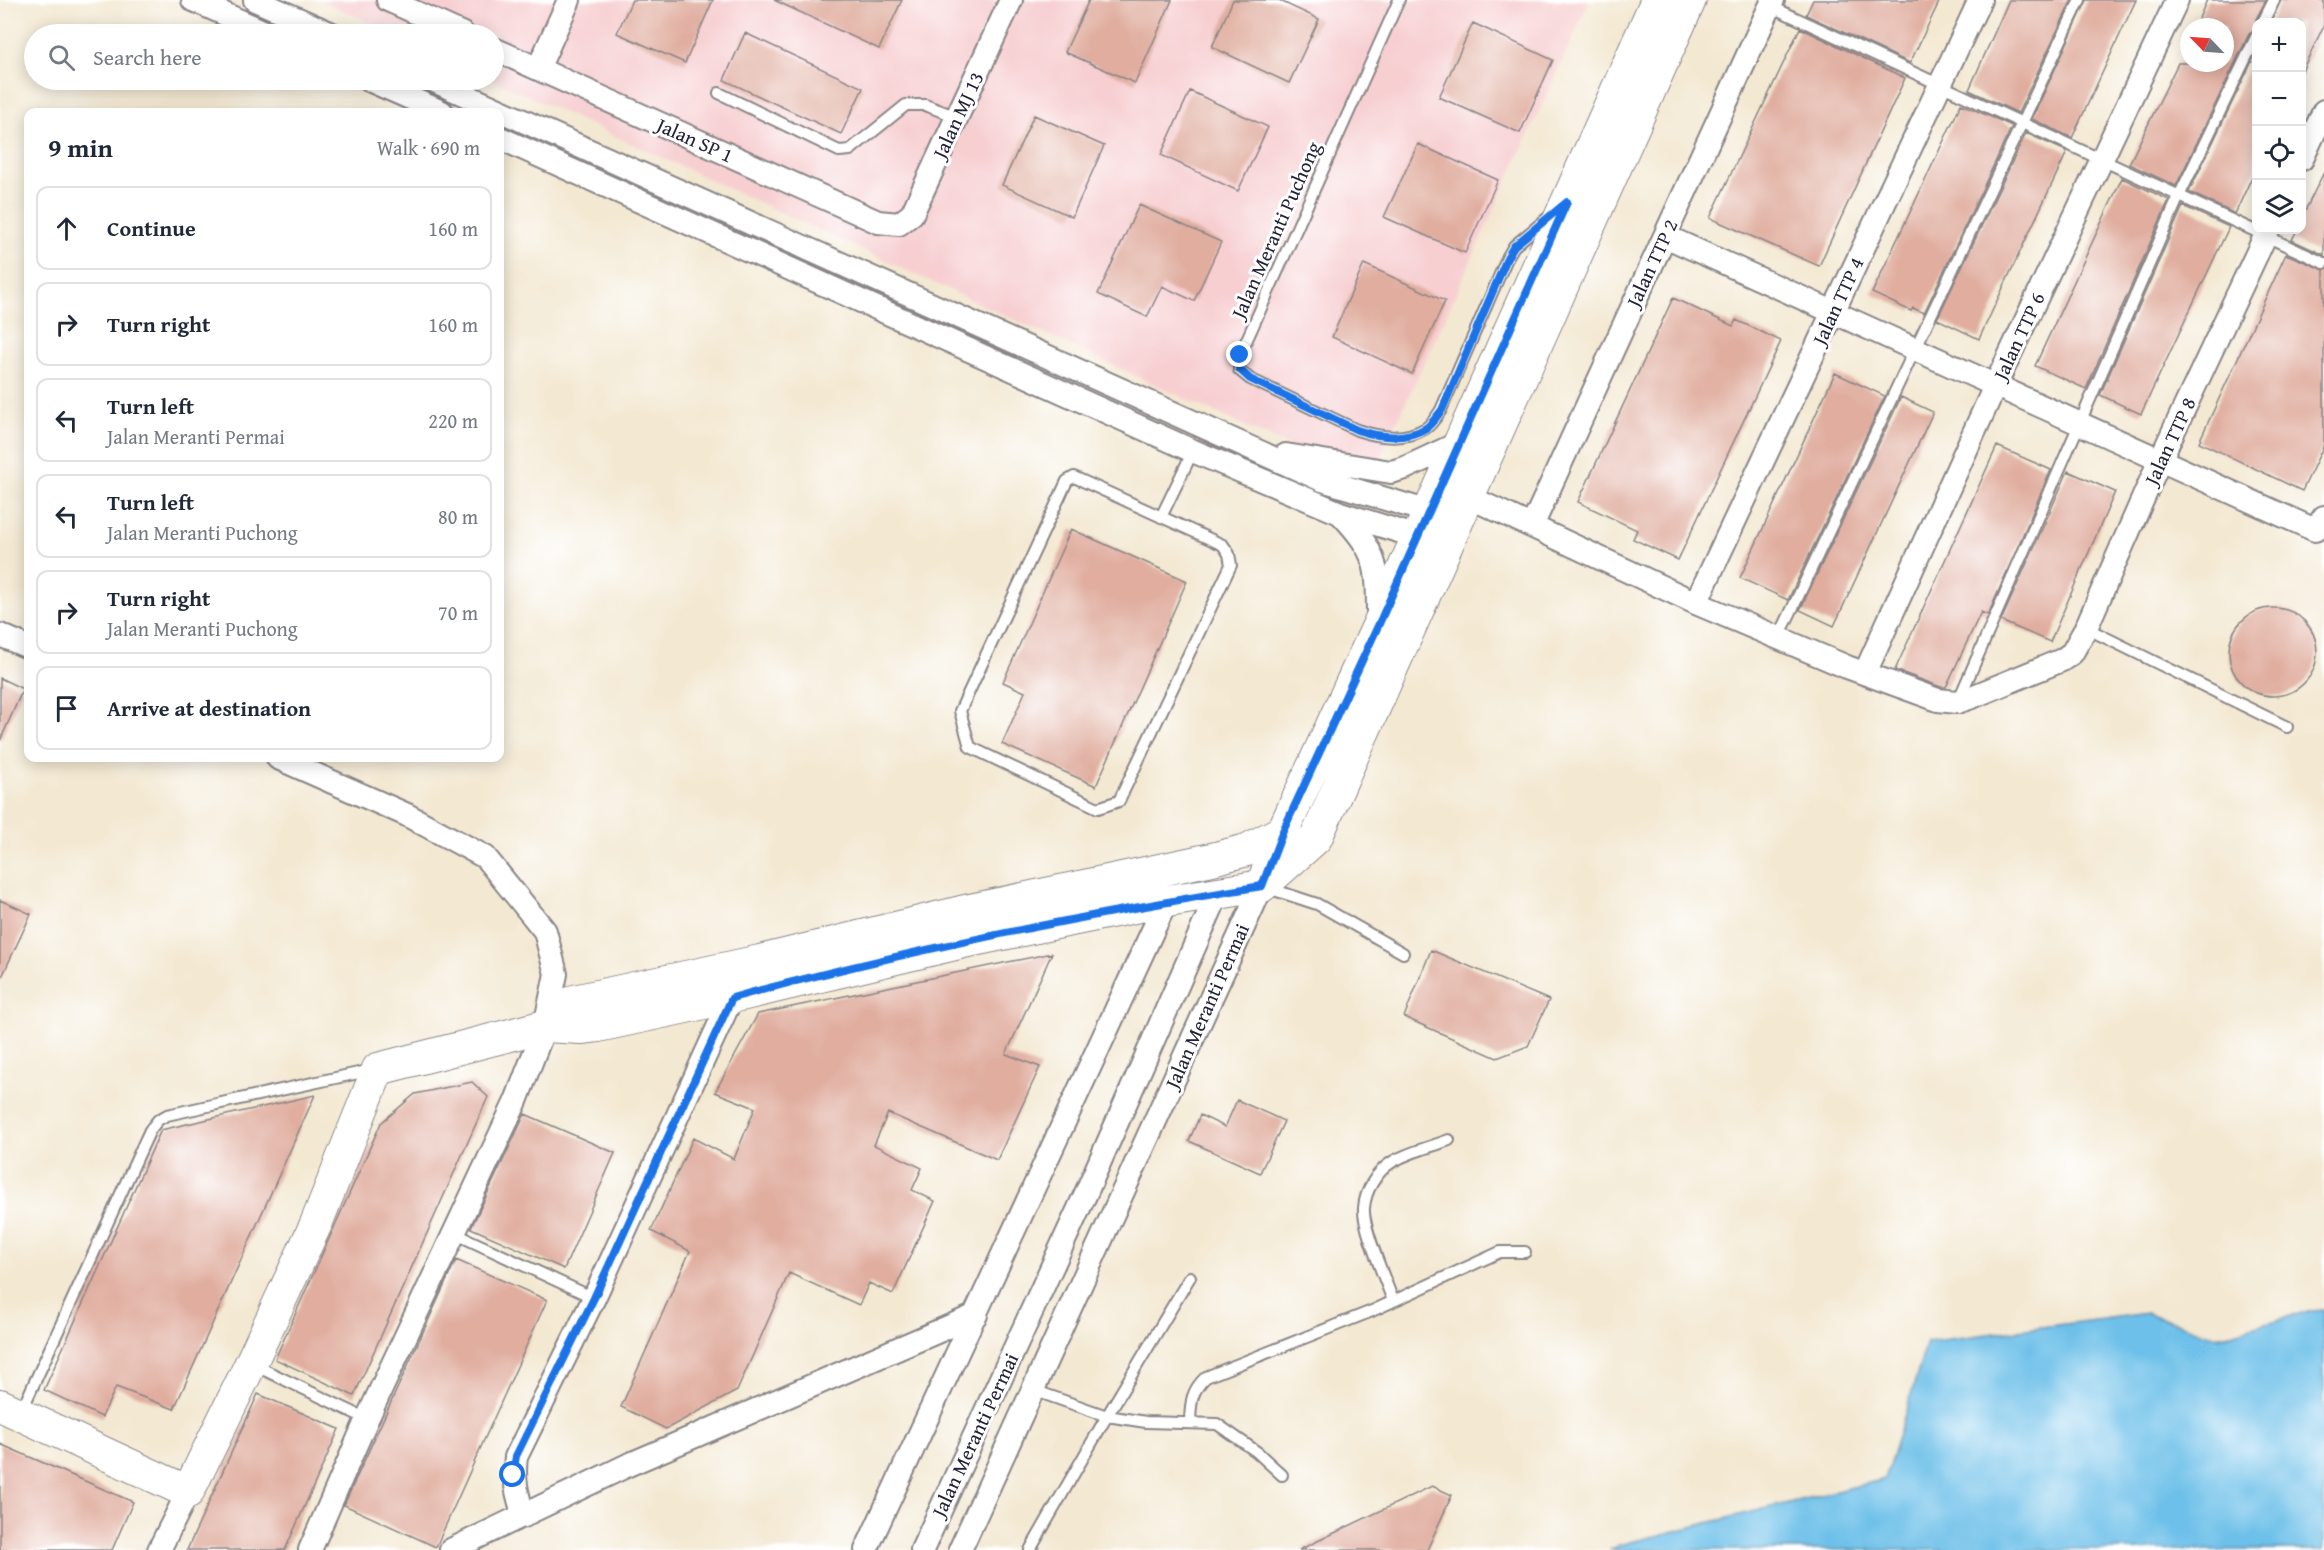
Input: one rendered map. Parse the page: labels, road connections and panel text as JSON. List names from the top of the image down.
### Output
{
  "streets": {
    "street": [
      "Jalan MJ 13",
      "Jalan SP 1",
      "Jalan TTP 2",
      "Jalan TTP 4",
      "Jalan TTP 6",
      "Jalan TTP 8",
      "Jalan Meranti Permai"
    ],
    "lane": ["Jalan Meranti Puchong"]
  },
  "crossings": [
    ["Jalan MJ 13", "Jalan SP 1"],
    ["Jalan Meranti Puchong", "Jalan Meranti Permai"]
  ],
  "north": "top left",
  "page": {
    "map_buttons": ["+", "−"],
    "search": "Search here",
    "heading": ["9 min", "Walk · 690 m"],
    "list": [
      ["Continue", "160 m"],
      ["Turn right", "160 m"],
      ["Turn left", "Jalan Meranti Permai", "220 m"],
      ["Turn left", "Jalan Meranti Puchong", "80 m"],
      ["Turn right", "Jalan Meranti Puchong", "70 m"],
      "Arrive at destination"
    ]
  }
}
